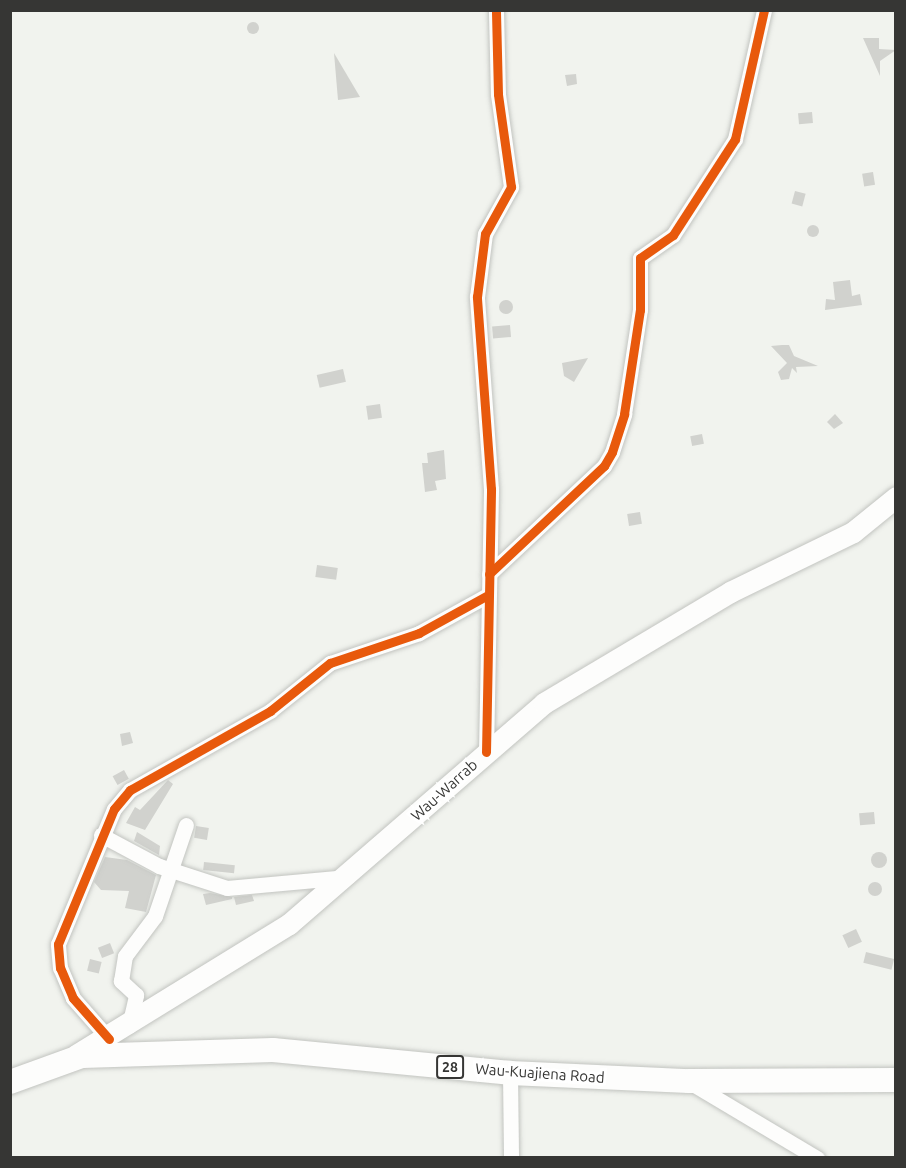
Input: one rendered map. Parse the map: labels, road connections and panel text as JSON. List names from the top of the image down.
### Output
{
  "streets": {
    "main road": ["Wau-Warrab", "28", "Wau-Kuajiena Road"]
  },
  "crossings": [
    ["Wau-Warrab", "Wau-Kuajiena Road"]
  ]
}
